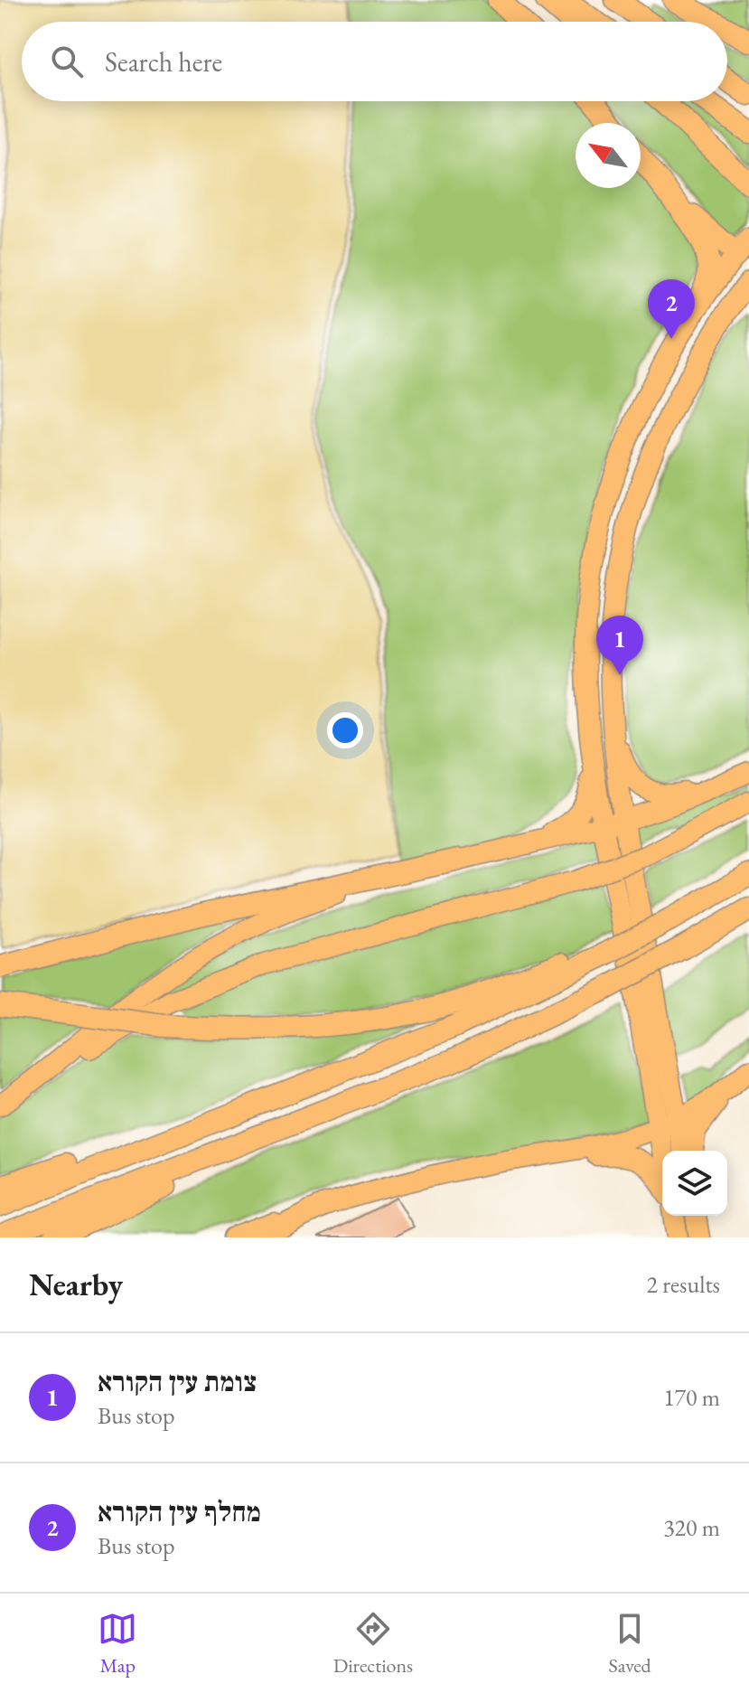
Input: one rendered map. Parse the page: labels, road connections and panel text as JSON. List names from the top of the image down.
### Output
{
  "north": "top left",
  "page": {
    "search": "Search here",
    "pins": ["2", "1"],
    "heading": ["Nearby", "2 results"],
    "list": [
      {
        "mark": "1",
        "name": "צומת עין הקורא",
        "note": "Bus stop",
        "value": "170 m"
      },
      {
        "mark": "2",
        "name": "מחלף עין הקורא",
        "note": "Bus stop",
        "value": "320 m"
      }
    ],
    "nav": ["Map", "Directions", "Saved"]
  }
}
